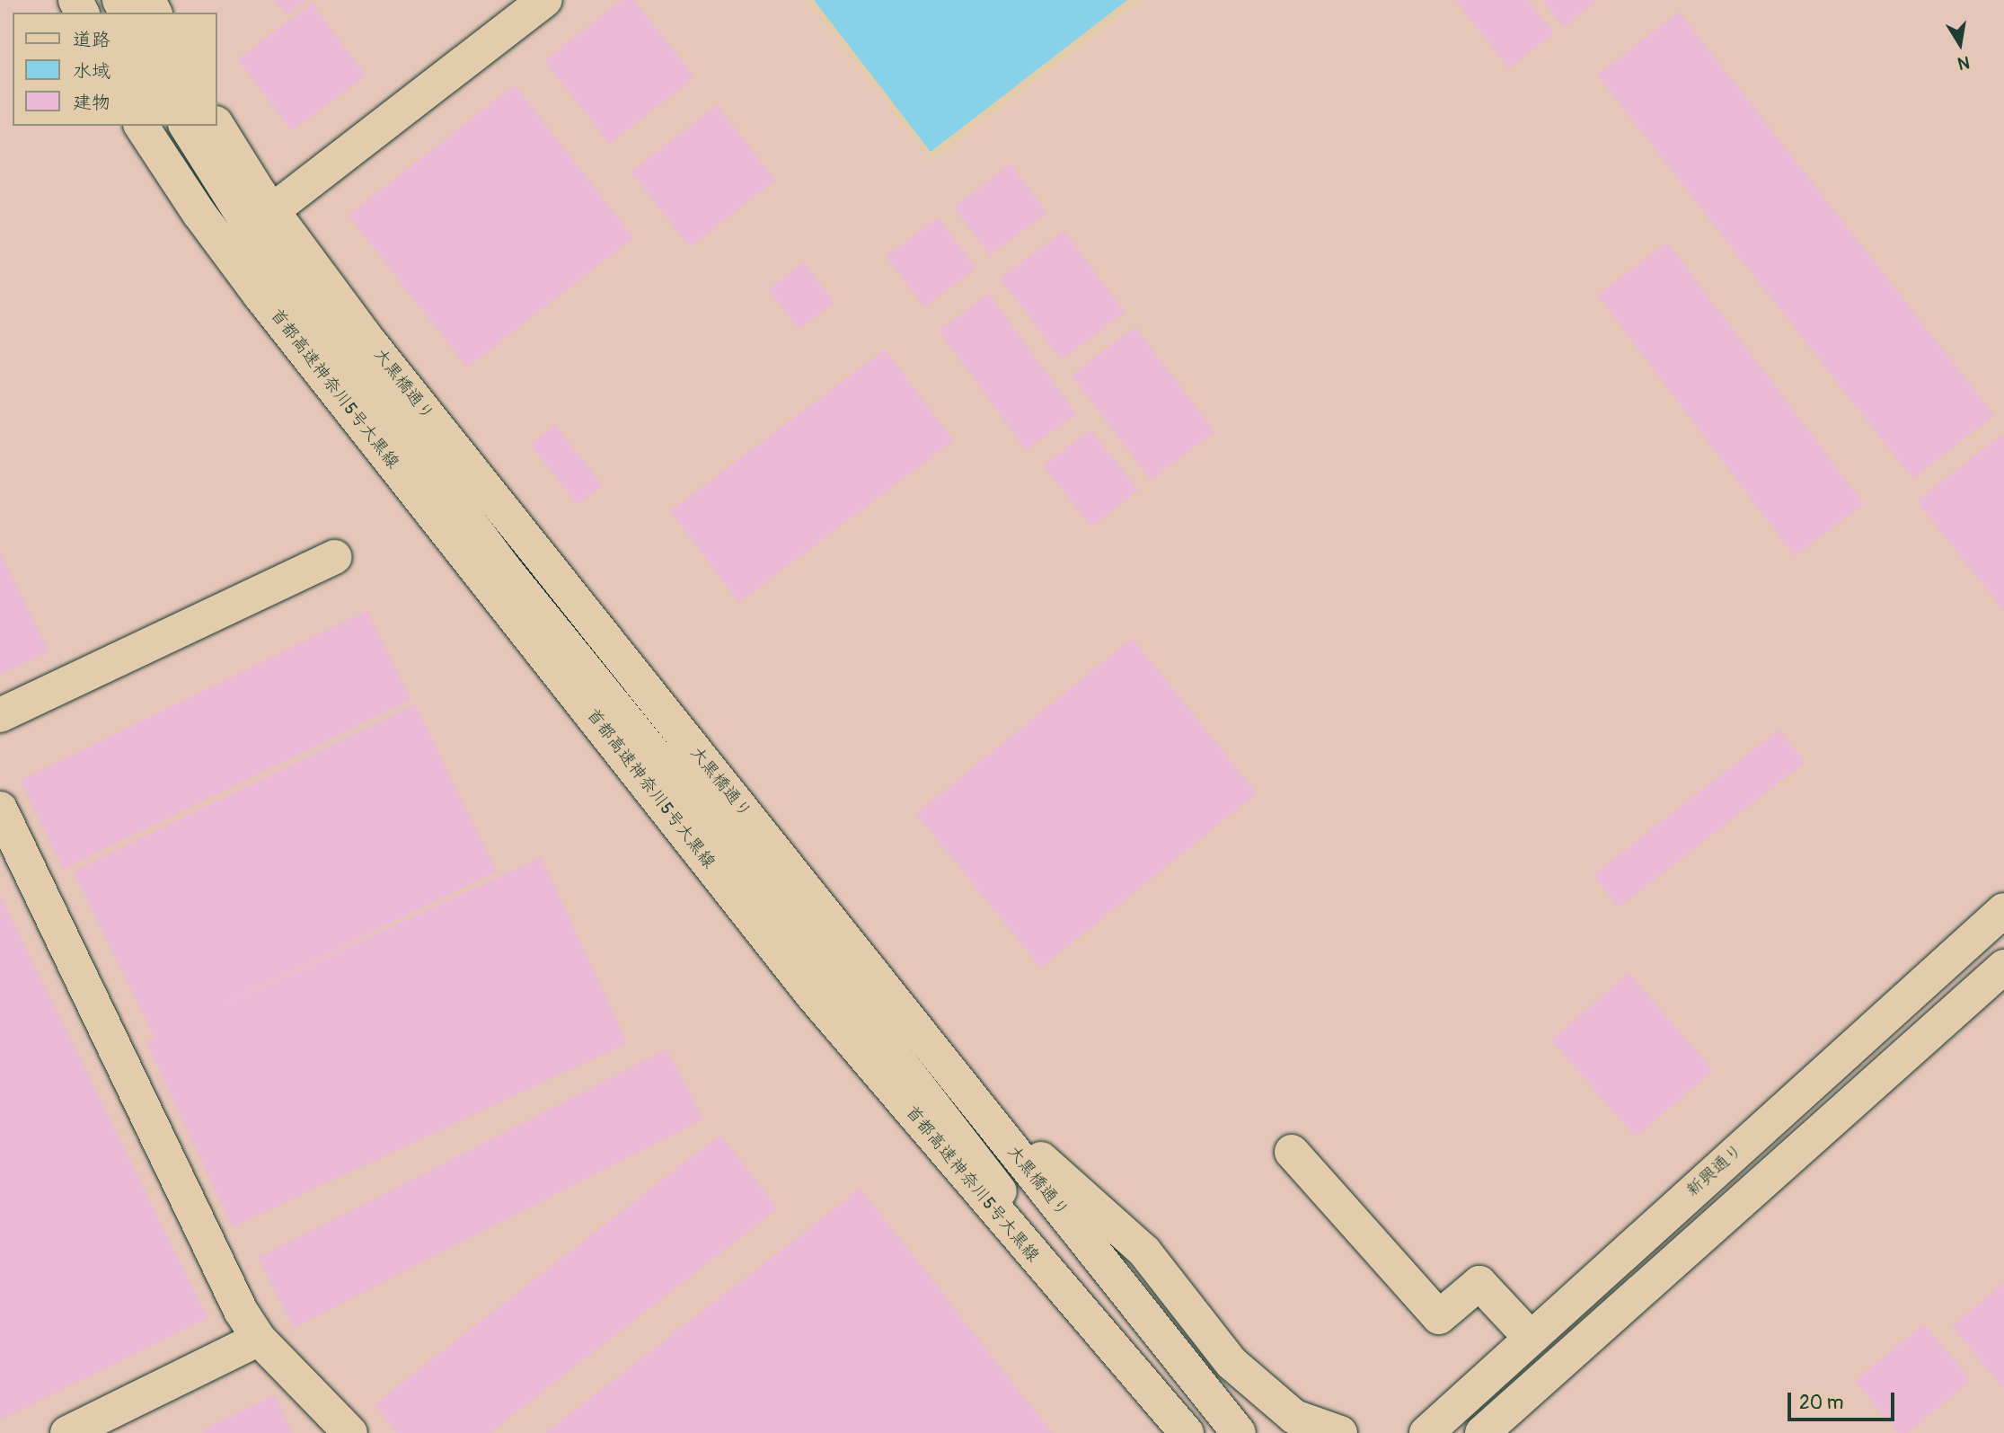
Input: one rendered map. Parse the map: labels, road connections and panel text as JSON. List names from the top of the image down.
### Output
{
  "streets": {
    "main road": ["大黒橋通り", "首都高速神奈川5号大黒線", "新興通り"]
  },
  "crossings": [
    ["大黒橋通り", "首都高速神奈川5号大黒線"]
  ],
  "legend": ["道路", "水域", "建物"],
  "scale_bar": "20 m",
  "north": "bottom"
}
